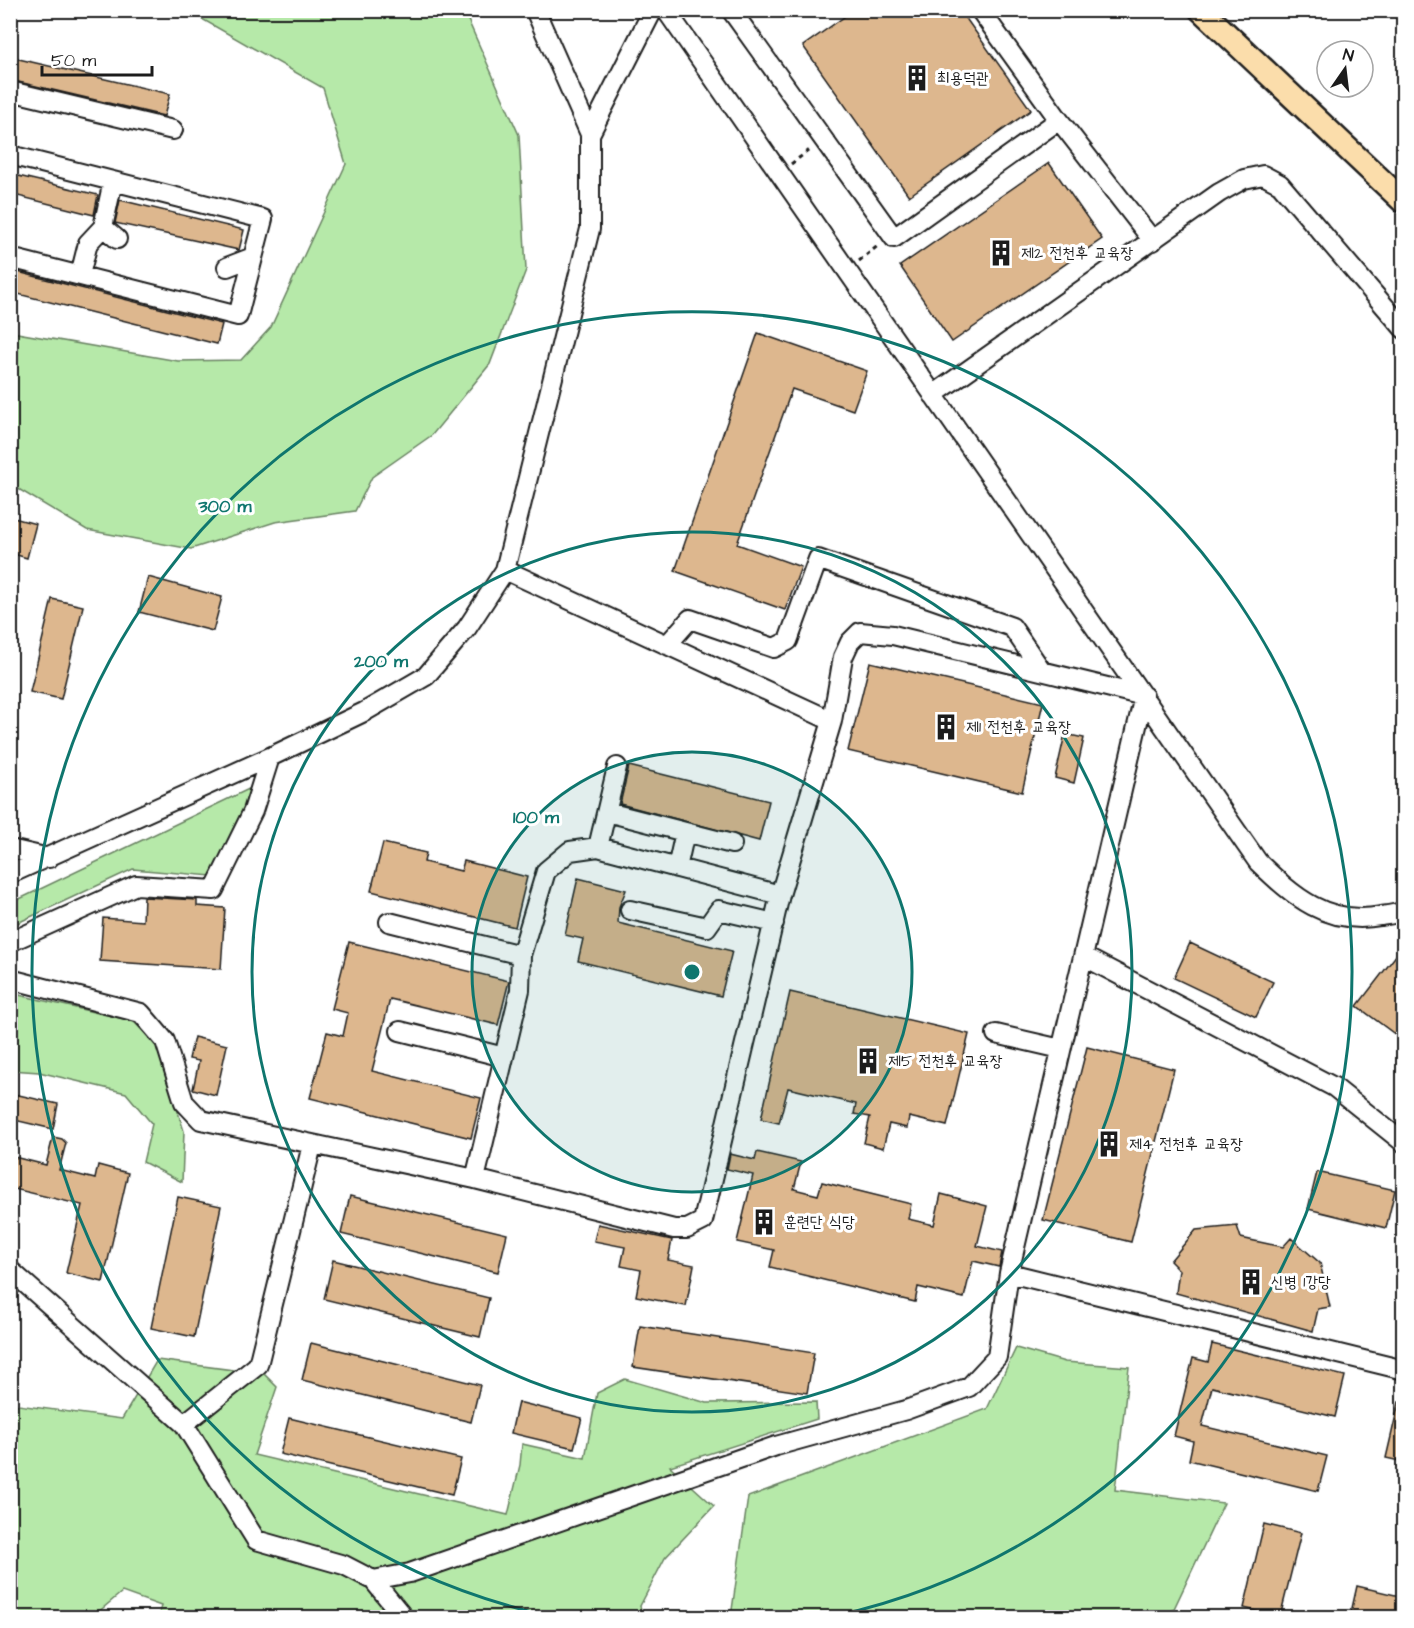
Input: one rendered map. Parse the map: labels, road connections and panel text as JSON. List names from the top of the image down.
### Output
{
  "places": {
    "building": [
      "최용덕관",
      "제2 전천후 교육장",
      "제1 전천후 교육장",
      "제5 전천후 교육장",
      "제4 전천후 교육장",
      "훈련단 식당",
      "신병 1강당"
    ]
  },
  "scale_bar": "50 m",
  "north": "top",
  "rings": ["300 m", "200 m", "100 m"]
}
